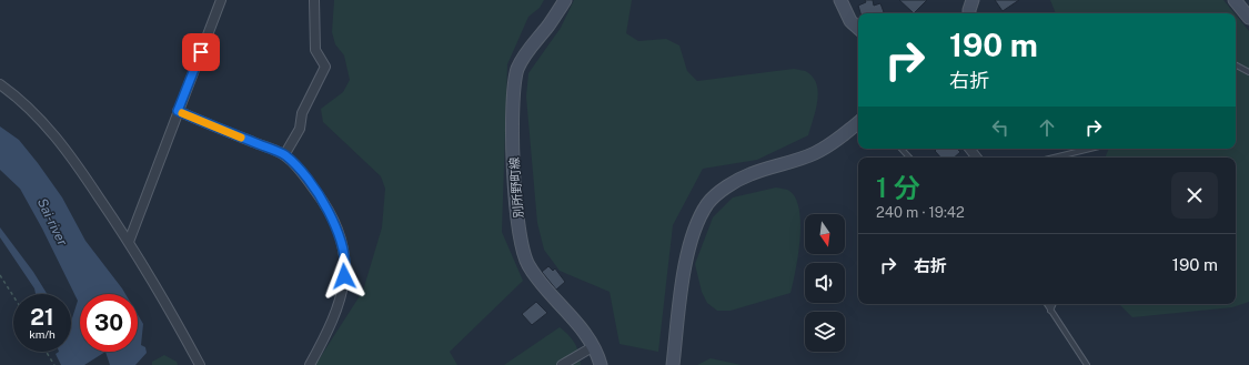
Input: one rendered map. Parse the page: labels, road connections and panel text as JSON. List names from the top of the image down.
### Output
{
  "streets": {
    "main road": ["別所野町線"]
  },
  "water": ["Sai-river"],
  "north": "bottom",
  "page": {
    "turn": ["190 m", "右折"],
    "heading": ["1 分", "240 m · 19:42"],
    "list": [
      {
        "name": "右折",
        "value": "190 m"
      }
    ],
    "speed": "21 km/h",
    "limit": "30"
  }
}
